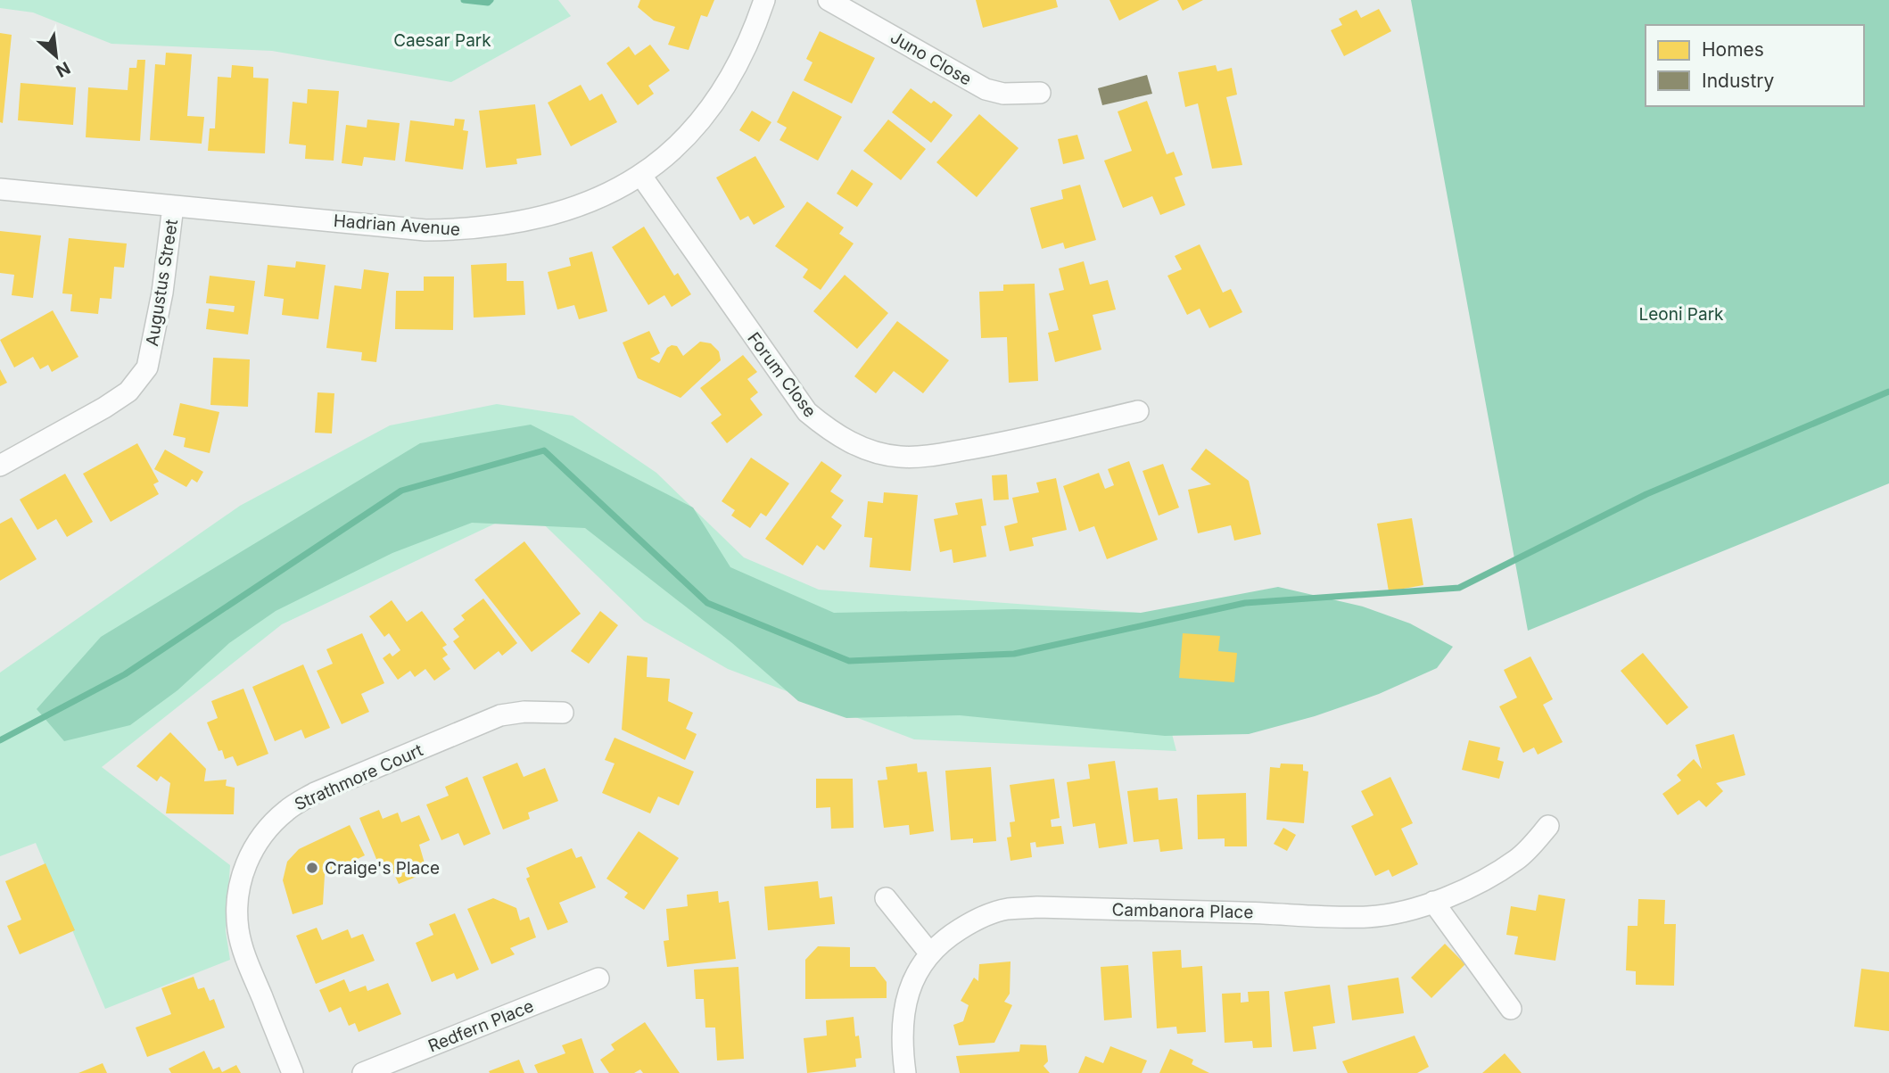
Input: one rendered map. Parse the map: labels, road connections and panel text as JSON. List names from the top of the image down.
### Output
{
  "streets": {
    "street": [
      "Juno Close",
      "Hadrian Avenue",
      "Augustus Street",
      "Forum Close",
      "Strathmore Court",
      "Cambanora Place",
      "Redfern Place"
    ]
  },
  "crossings": [
    ["Hadrian Avenue", "Augustus Street"],
    ["Hadrian Avenue", "Forum Close"]
  ],
  "parks": ["Caesar Park", "Leoni Park"],
  "places": ["Craige's Place"],
  "legend": ["Homes", "Industry"],
  "north": "bottom right"
}
